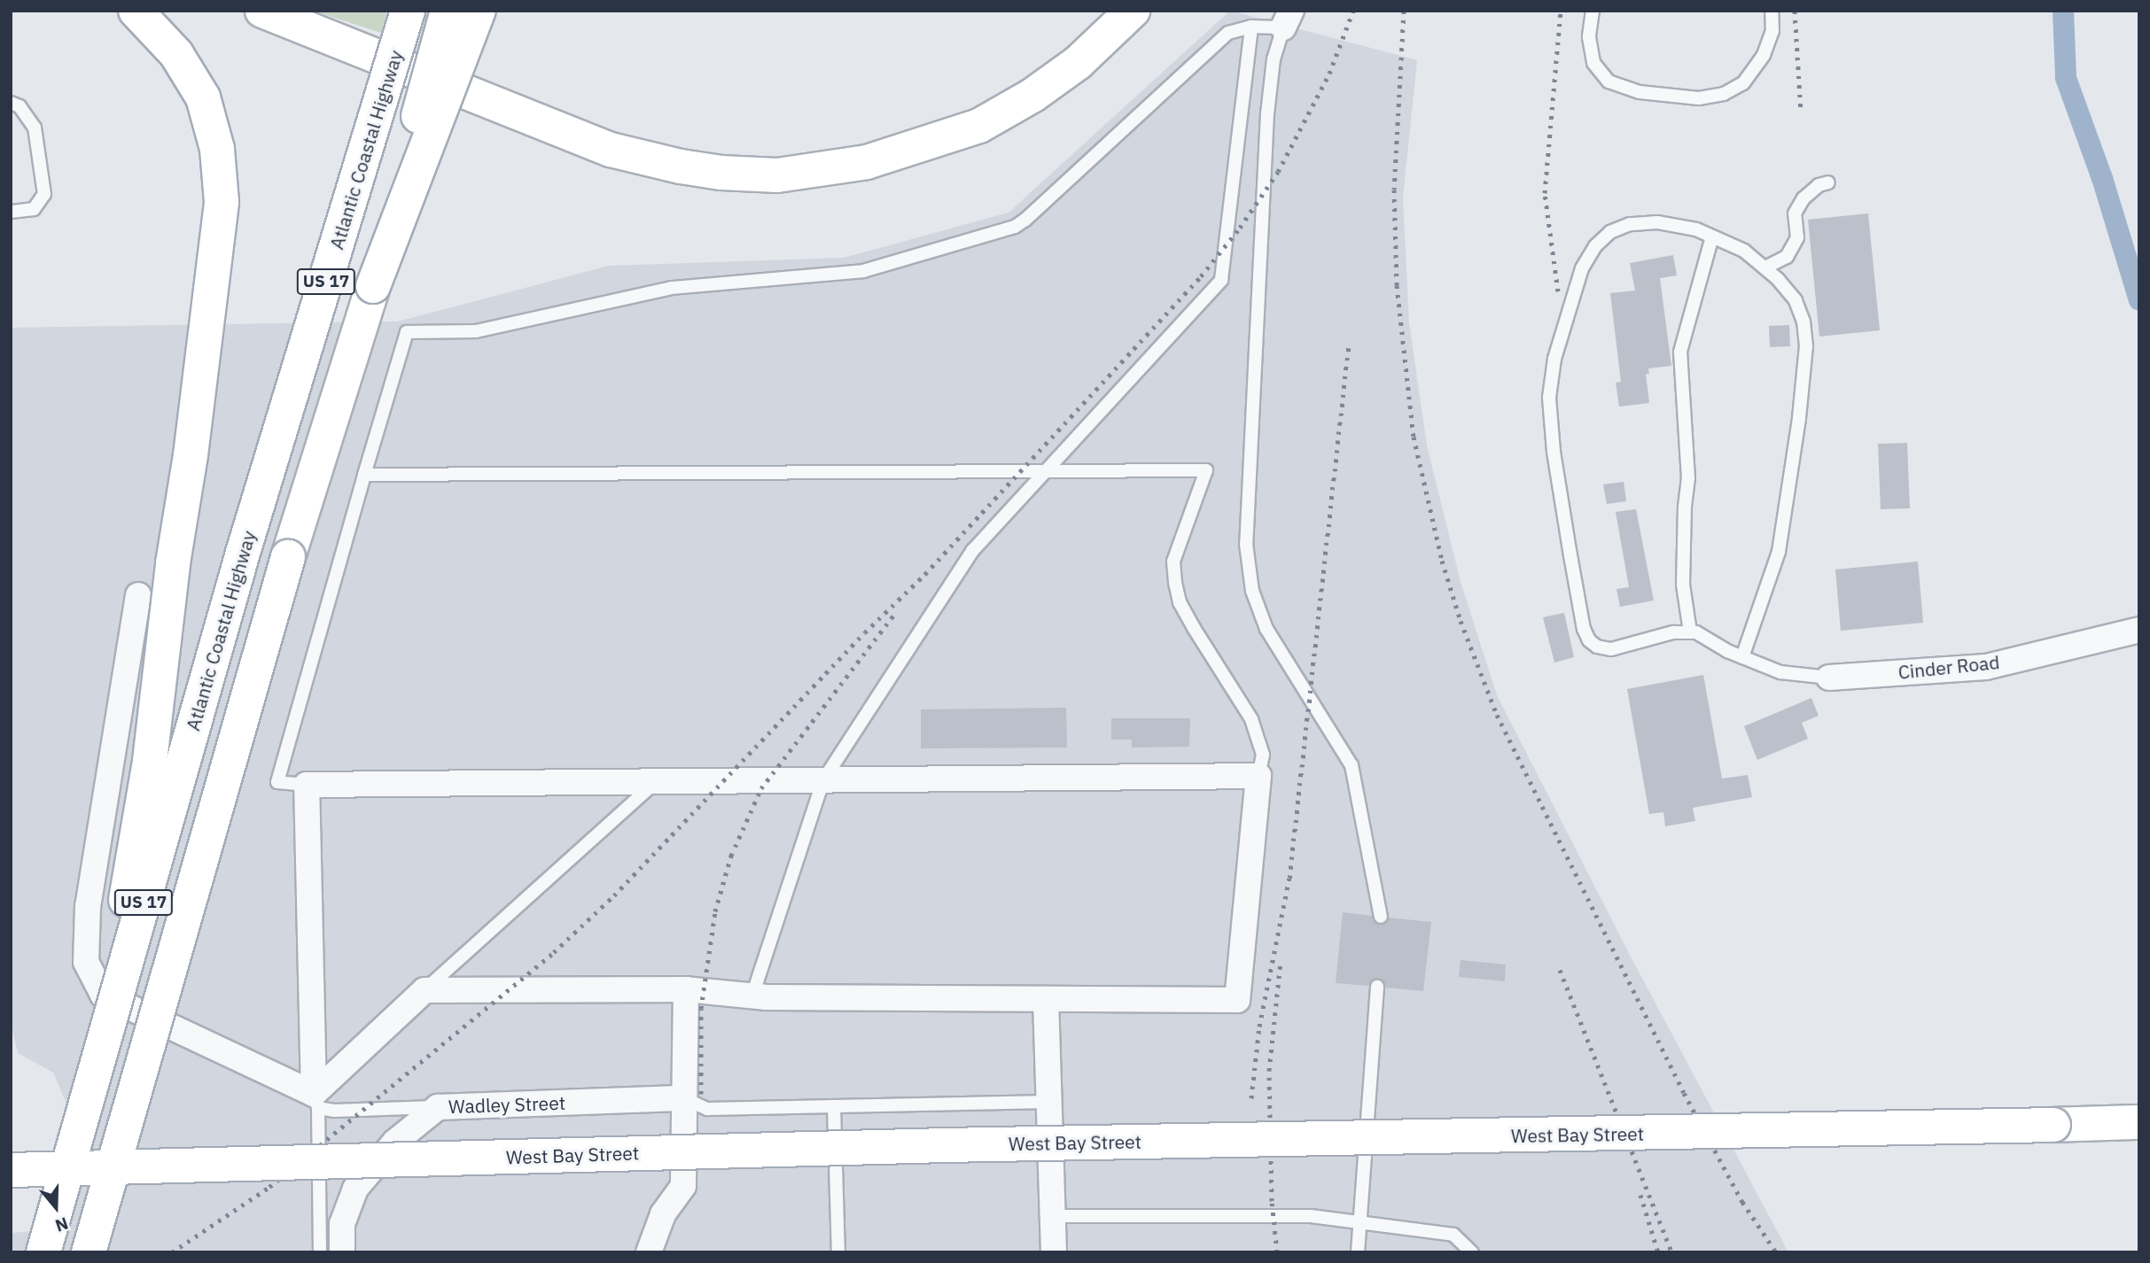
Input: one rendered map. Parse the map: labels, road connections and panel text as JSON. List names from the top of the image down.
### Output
{
  "streets": {
    "main road": ["Atlantic Coastal Highway", "US 17", "West Bay Street"],
    "street": ["Cinder Road", "Wadley Street"]
  },
  "north": "bottom"
}
